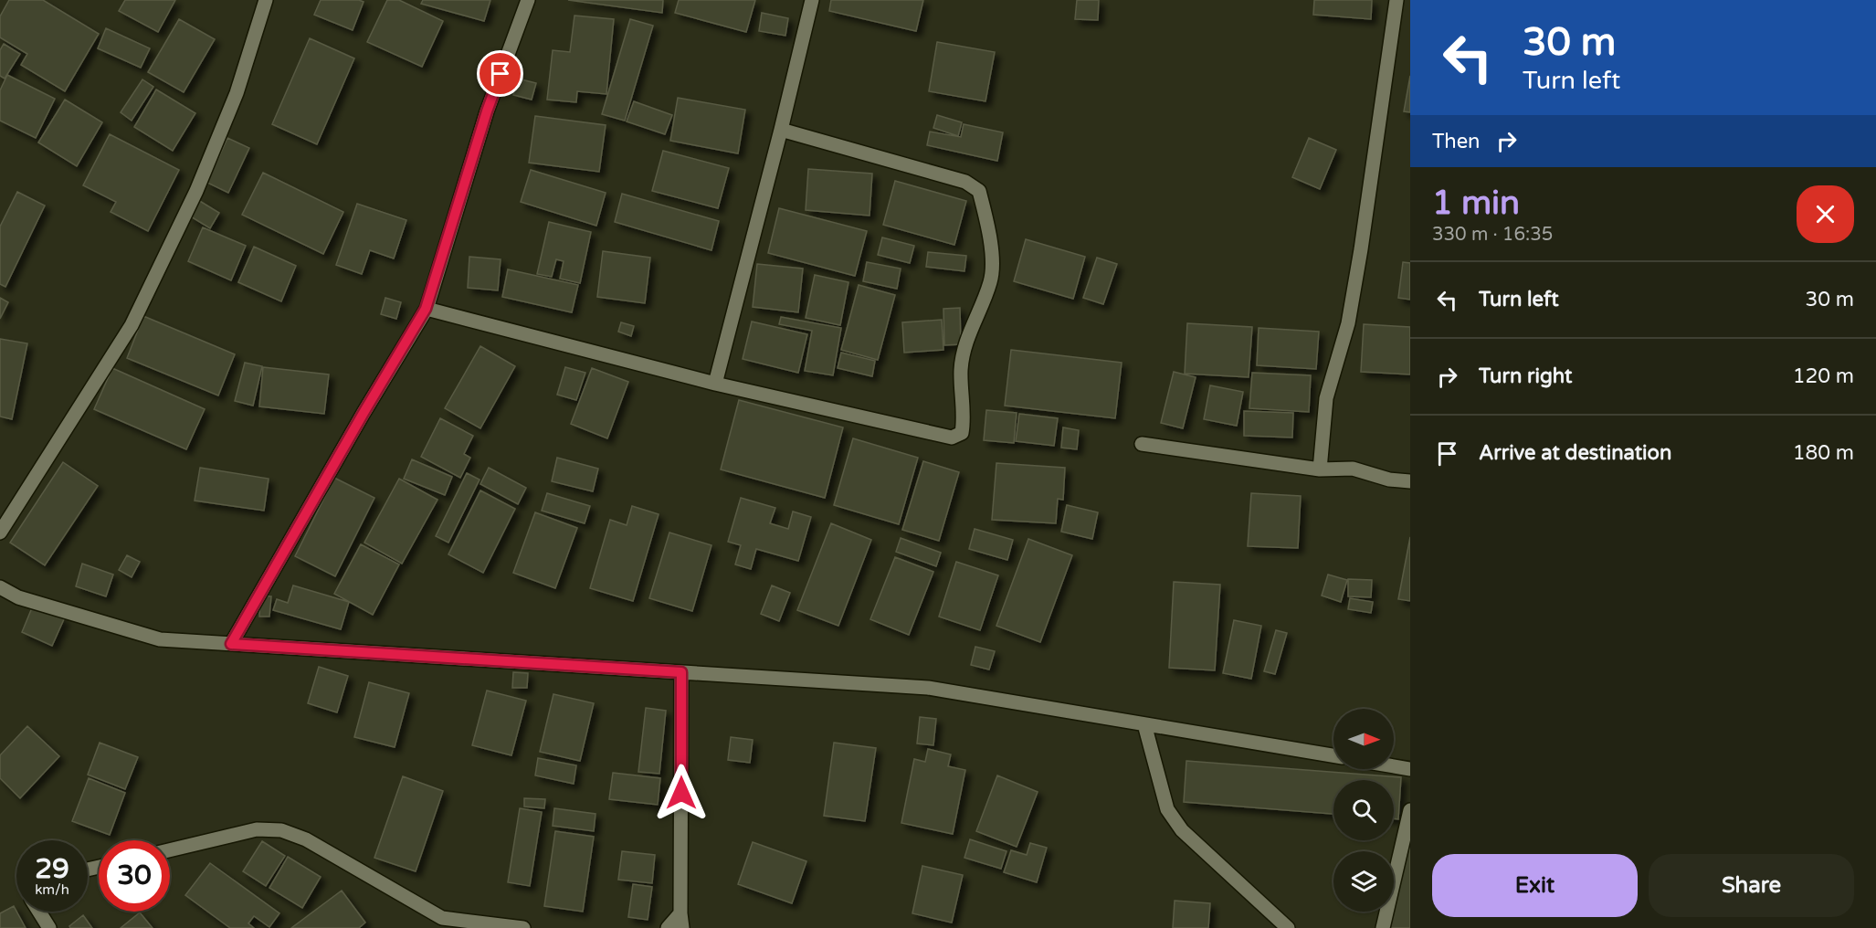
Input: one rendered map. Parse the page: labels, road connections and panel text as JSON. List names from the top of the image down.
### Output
{
  "north": "right",
  "page": {
    "turn": ["30 m", "Turn left"],
    "then": "Then",
    "heading": ["1 min", "330 m · 16:35"],
    "list": [
      {
        "name": "Turn left",
        "value": "30 m"
      },
      {
        "name": "Turn right",
        "value": "120 m"
      },
      {
        "name": "Arrive at destination",
        "value": "180 m"
      }
    ],
    "speed": "29 km/h",
    "limit": "30",
    "buttons": ["Exit", "Share"]
  }
}
